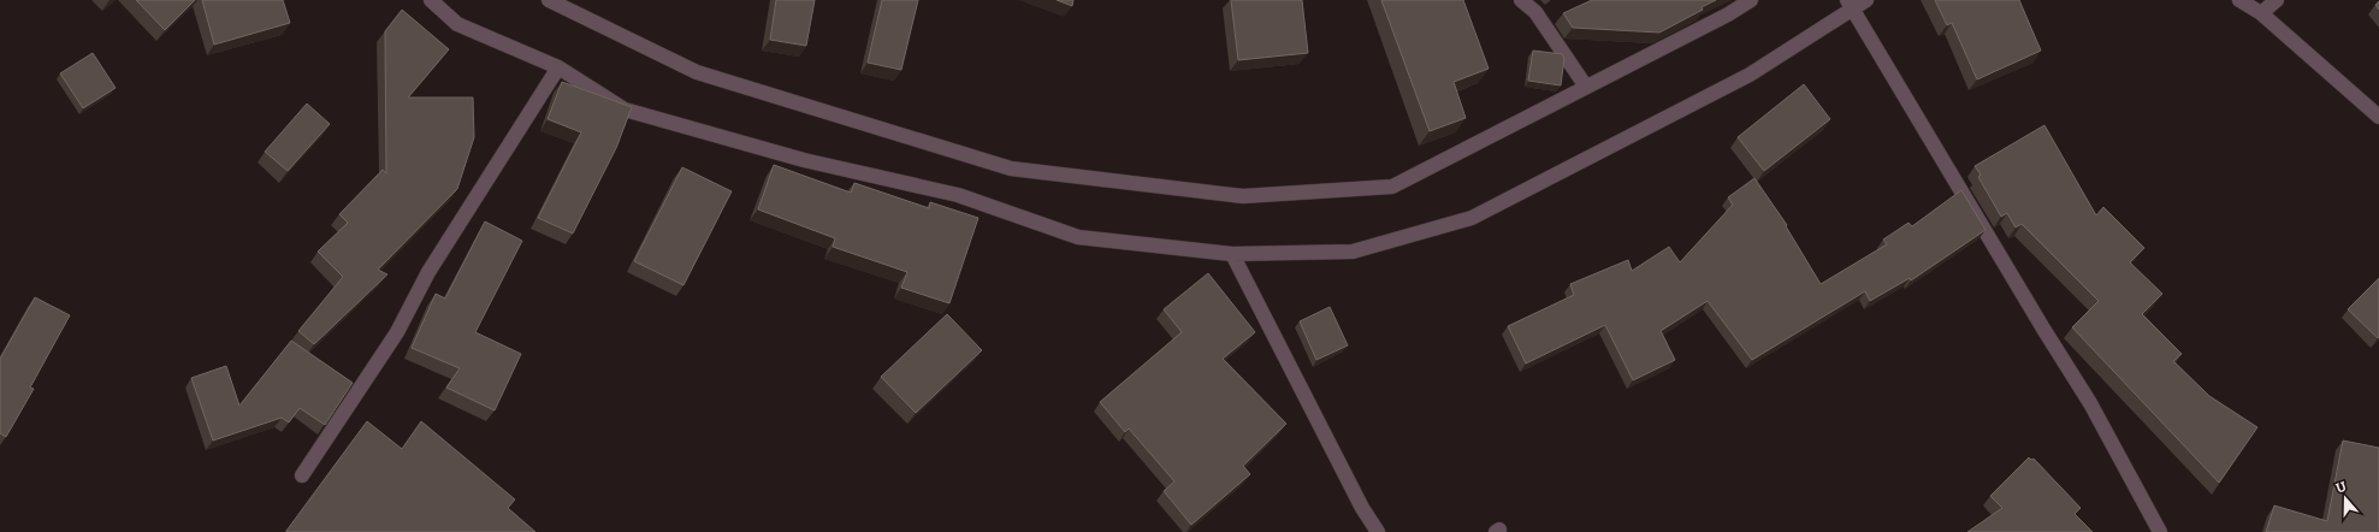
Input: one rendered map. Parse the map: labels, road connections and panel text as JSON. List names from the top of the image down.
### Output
{
  "north": "top"
}
